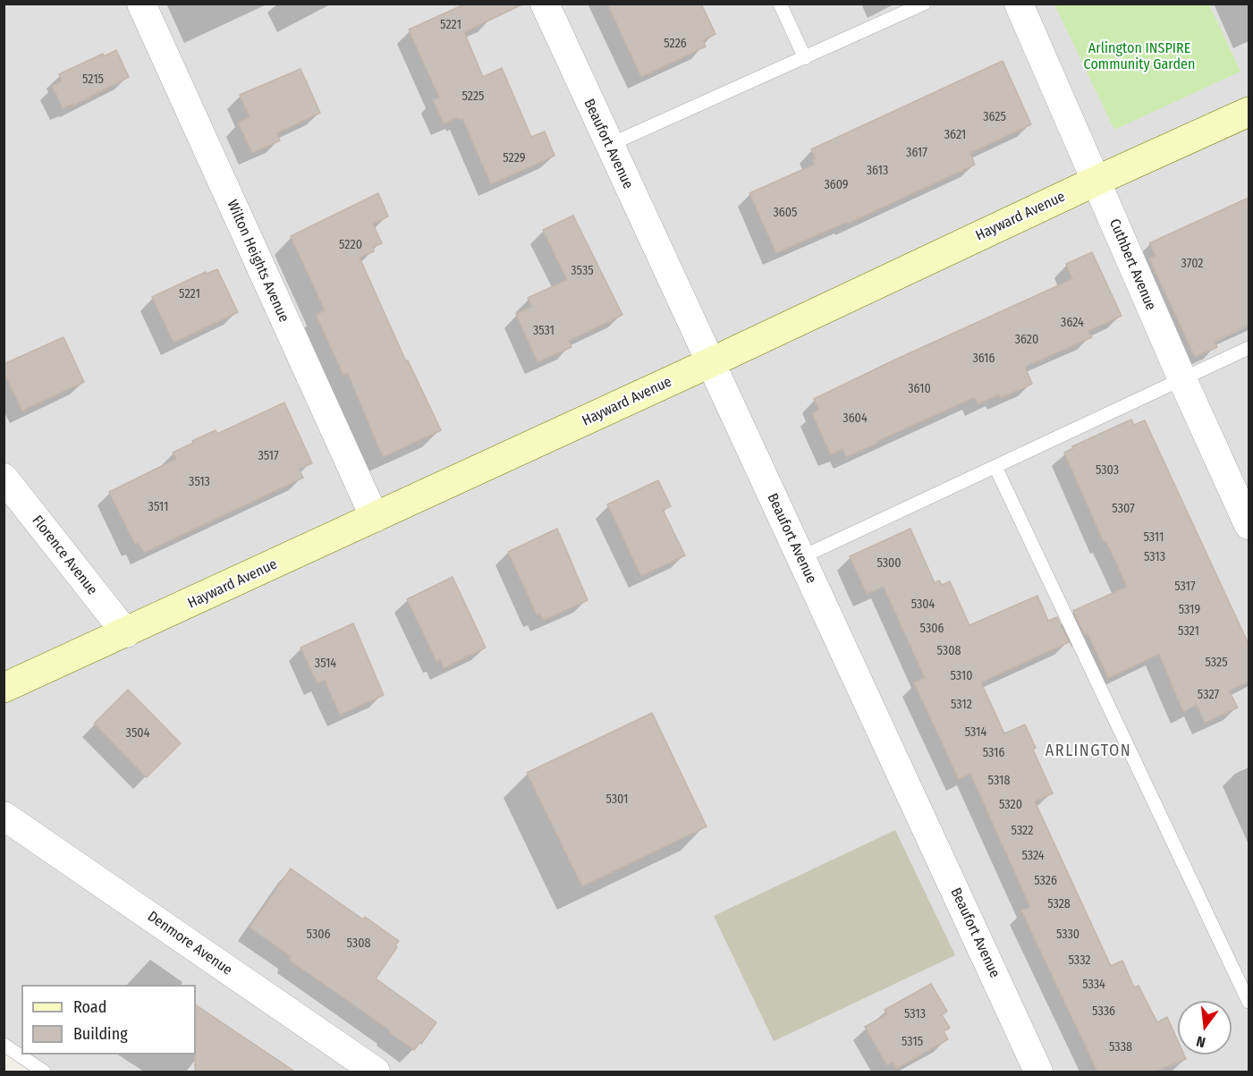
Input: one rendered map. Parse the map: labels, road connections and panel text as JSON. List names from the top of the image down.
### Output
{
  "streets": {
    "street": [
      "Beaufort Avenue",
      "Hayward Avenue",
      "Wilton Heights Avenue",
      "Cuthbert Avenue",
      "Florence Avenue",
      "Denmore Avenue"
    ]
  },
  "crossings": [
    ["Beaufort Avenue", "Hayward Avenue"],
    ["Hayward Avenue", "Wilton Heights Avenue"],
    ["Hayward Avenue", "Cuthbert Avenue"],
    ["Hayward Avenue", "Florence Avenue"]
  ],
  "districts": ["ARLINGTON"],
  "parks": ["Arlington INSPIRE Community Garden"],
  "house_numbers": [
    "5221",
    "5226",
    "5215",
    "5225",
    "3625",
    "3621",
    "3617",
    "5229",
    "3613",
    "3609",
    "3605",
    "5220",
    "3702",
    "3535",
    "5221",
    "3624",
    "3531",
    "3620",
    "3616",
    "3610",
    "3604",
    "3517",
    "5303",
    "3513",
    "3511",
    "5307",
    "5311",
    "5313",
    "5300",
    "5317",
    "5304",
    "5319",
    "5306",
    "5321",
    "5308",
    "5325",
    "3514",
    "5310",
    "5327",
    "5312",
    "5314",
    "3504",
    "5316",
    "5318",
    "5301",
    "5320",
    "5322",
    "5324",
    "5326",
    "5328",
    "5306",
    "5330",
    "5308",
    "5332",
    "5334",
    "5336",
    "5313",
    "5315",
    "5338"
  ],
  "legend": ["Road", "Building"],
  "north": "bottom"
}
